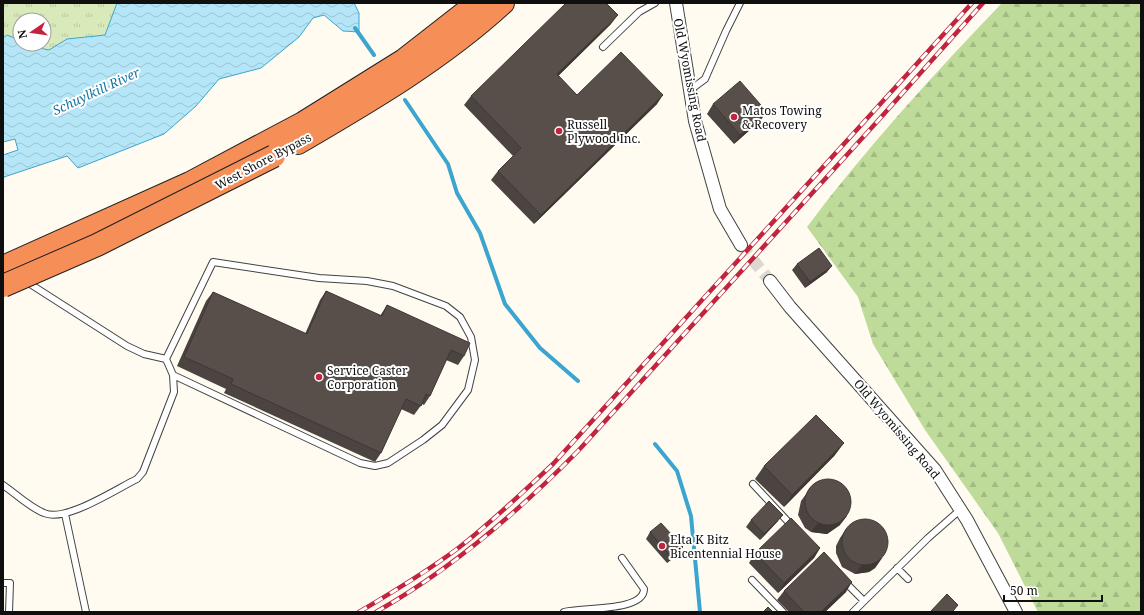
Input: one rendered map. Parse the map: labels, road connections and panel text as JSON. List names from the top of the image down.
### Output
{
  "streets": {
    "highway": ["West Shore Bypass"],
    "street": ["Old Wyomissing Road"]
  },
  "water": ["Schuylkill River"],
  "places": [
    "Matos Towing & Recovery",
    "Russell Plywood Inc.",
    "Service Caster Corporation",
    "Elta K Bitz Bicentennial House"
  ],
  "scale_bar": "50 m",
  "north": "left"
}
